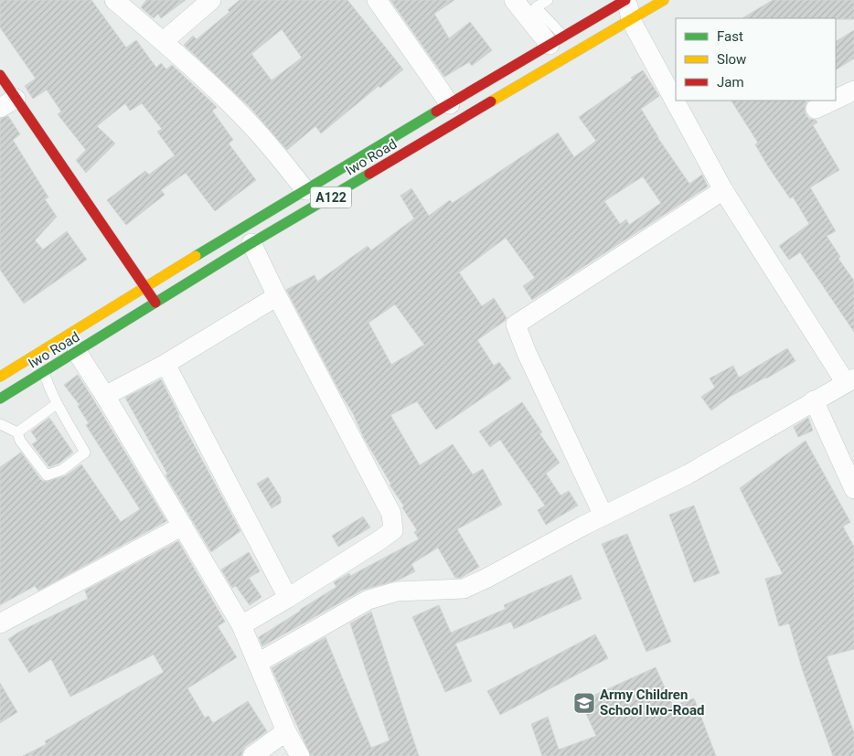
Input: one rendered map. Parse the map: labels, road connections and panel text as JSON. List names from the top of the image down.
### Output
{
  "streets": {
    "main road": ["Iwo Road", "A122"]
  },
  "places": {
    "school or university": ["Army Children School Iwo-Road"]
  },
  "legend": ["Fast", "Slow", "Jam"]
}
